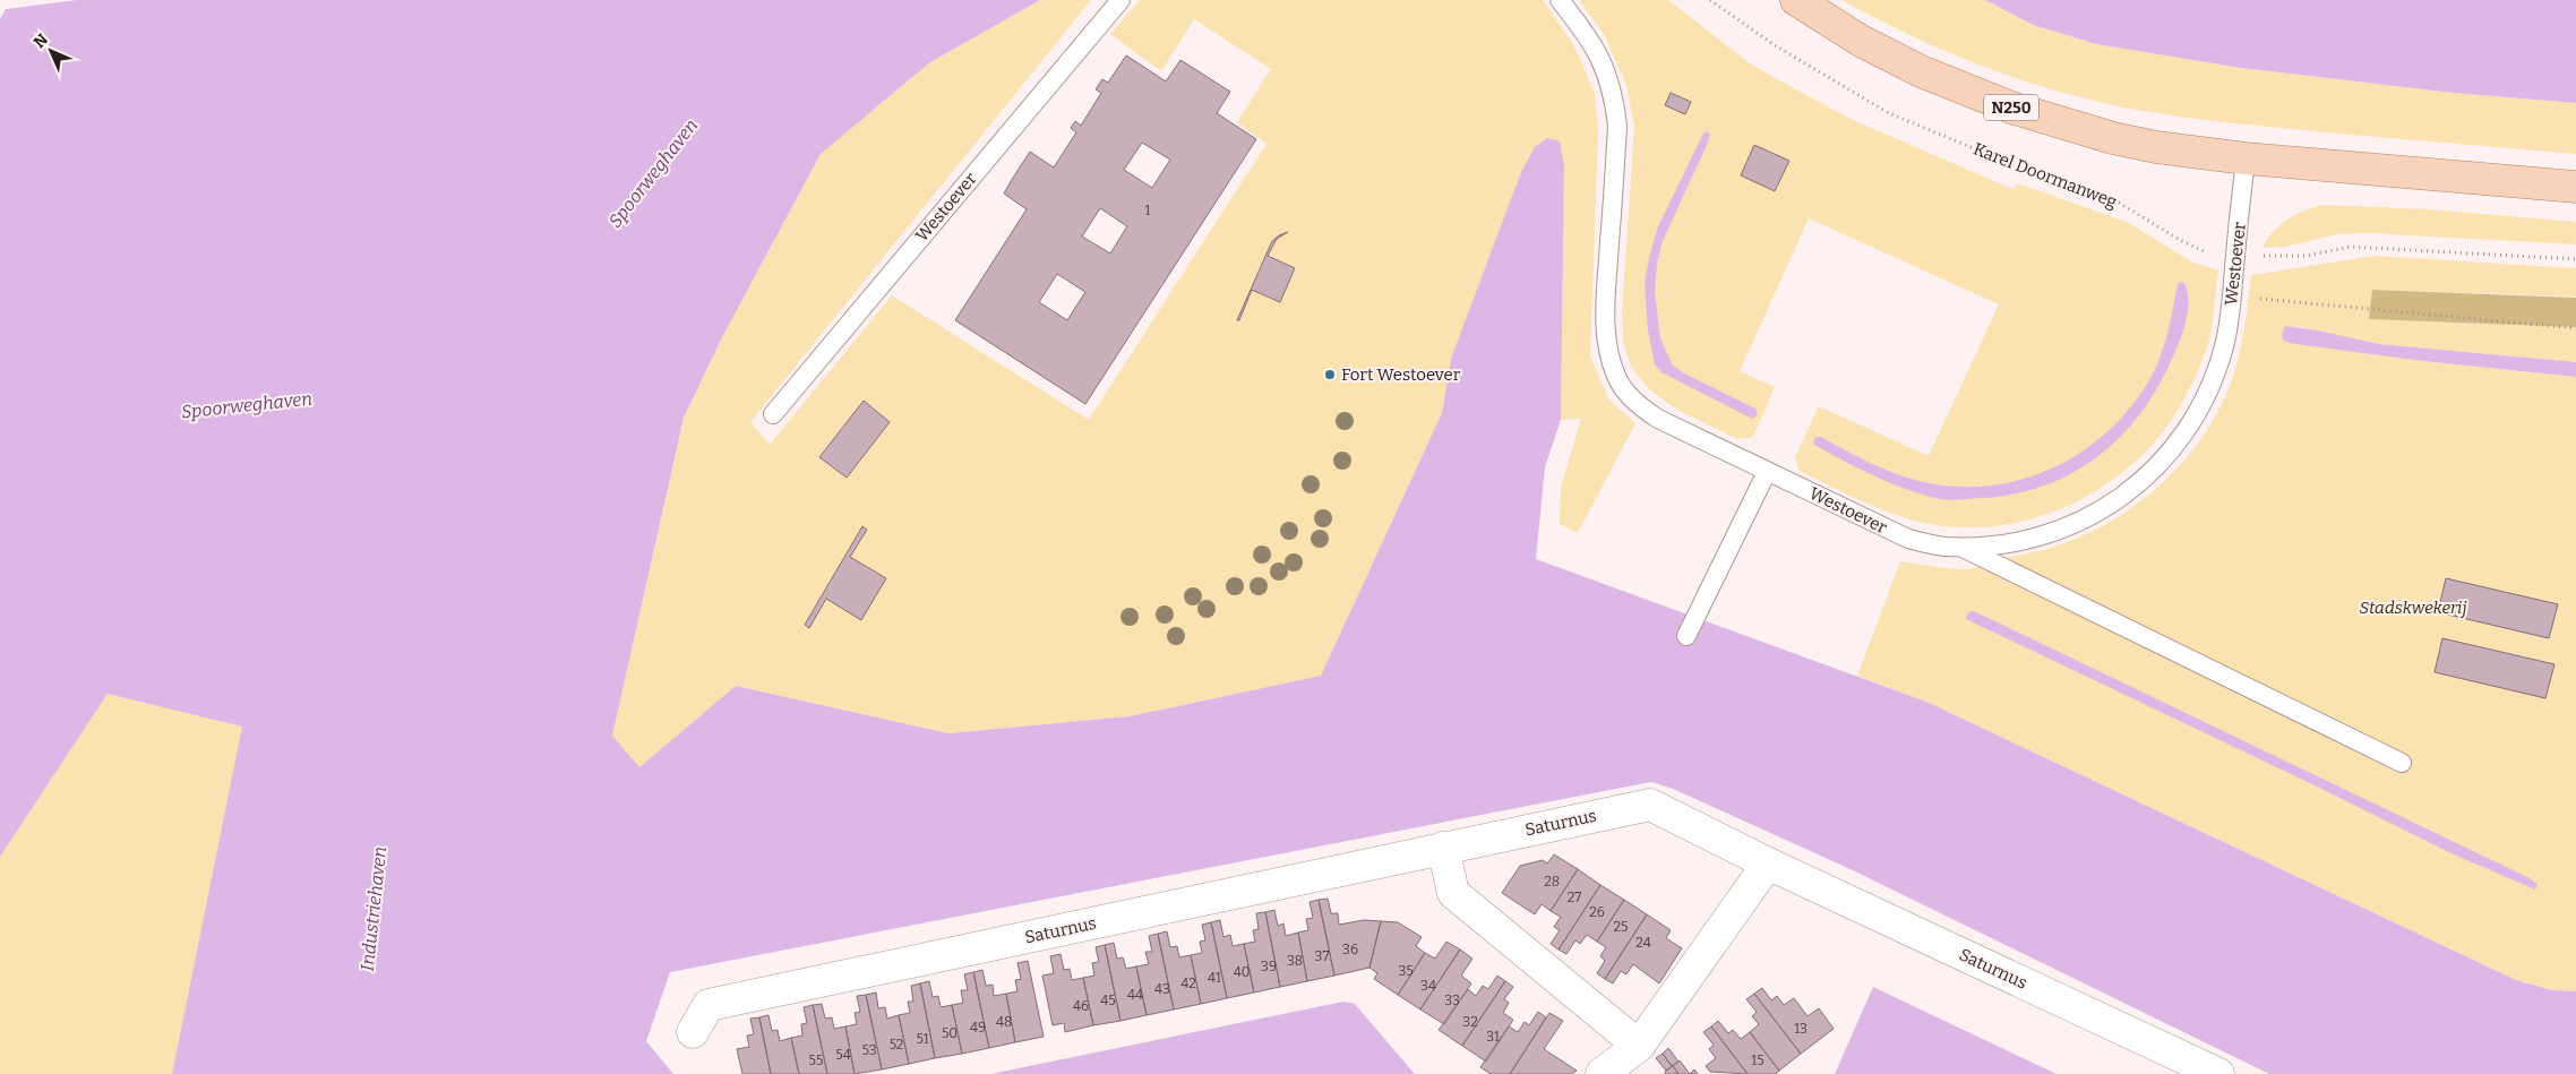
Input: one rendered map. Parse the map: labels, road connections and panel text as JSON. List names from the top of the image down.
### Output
{
  "streets": {
    "main road": ["N250"],
    "street": ["Saturnus"],
    "lane": ["Westoever"],
    "path": ["Karel Doormanweg"]
  },
  "crossings": [
    ["N250", "Westoever"],
    ["Karel Doormanweg", "Westoever"]
  ],
  "water": ["Spoorweghaven", "Industriehaven"],
  "parks": ["Stadskwekerij"],
  "places": ["Fort Westoever"],
  "house_numbers": [
    "1",
    "28",
    "27",
    "26",
    "25",
    "24",
    "36",
    "37",
    "38",
    "39",
    "35",
    "40",
    "41",
    "42",
    "34",
    "43",
    "44",
    "45",
    "33",
    "46",
    "48",
    "32",
    "49",
    "13",
    "50",
    "31",
    "51",
    "52",
    "53",
    "54",
    "55",
    "15"
  ],
  "north": "top left"
}
